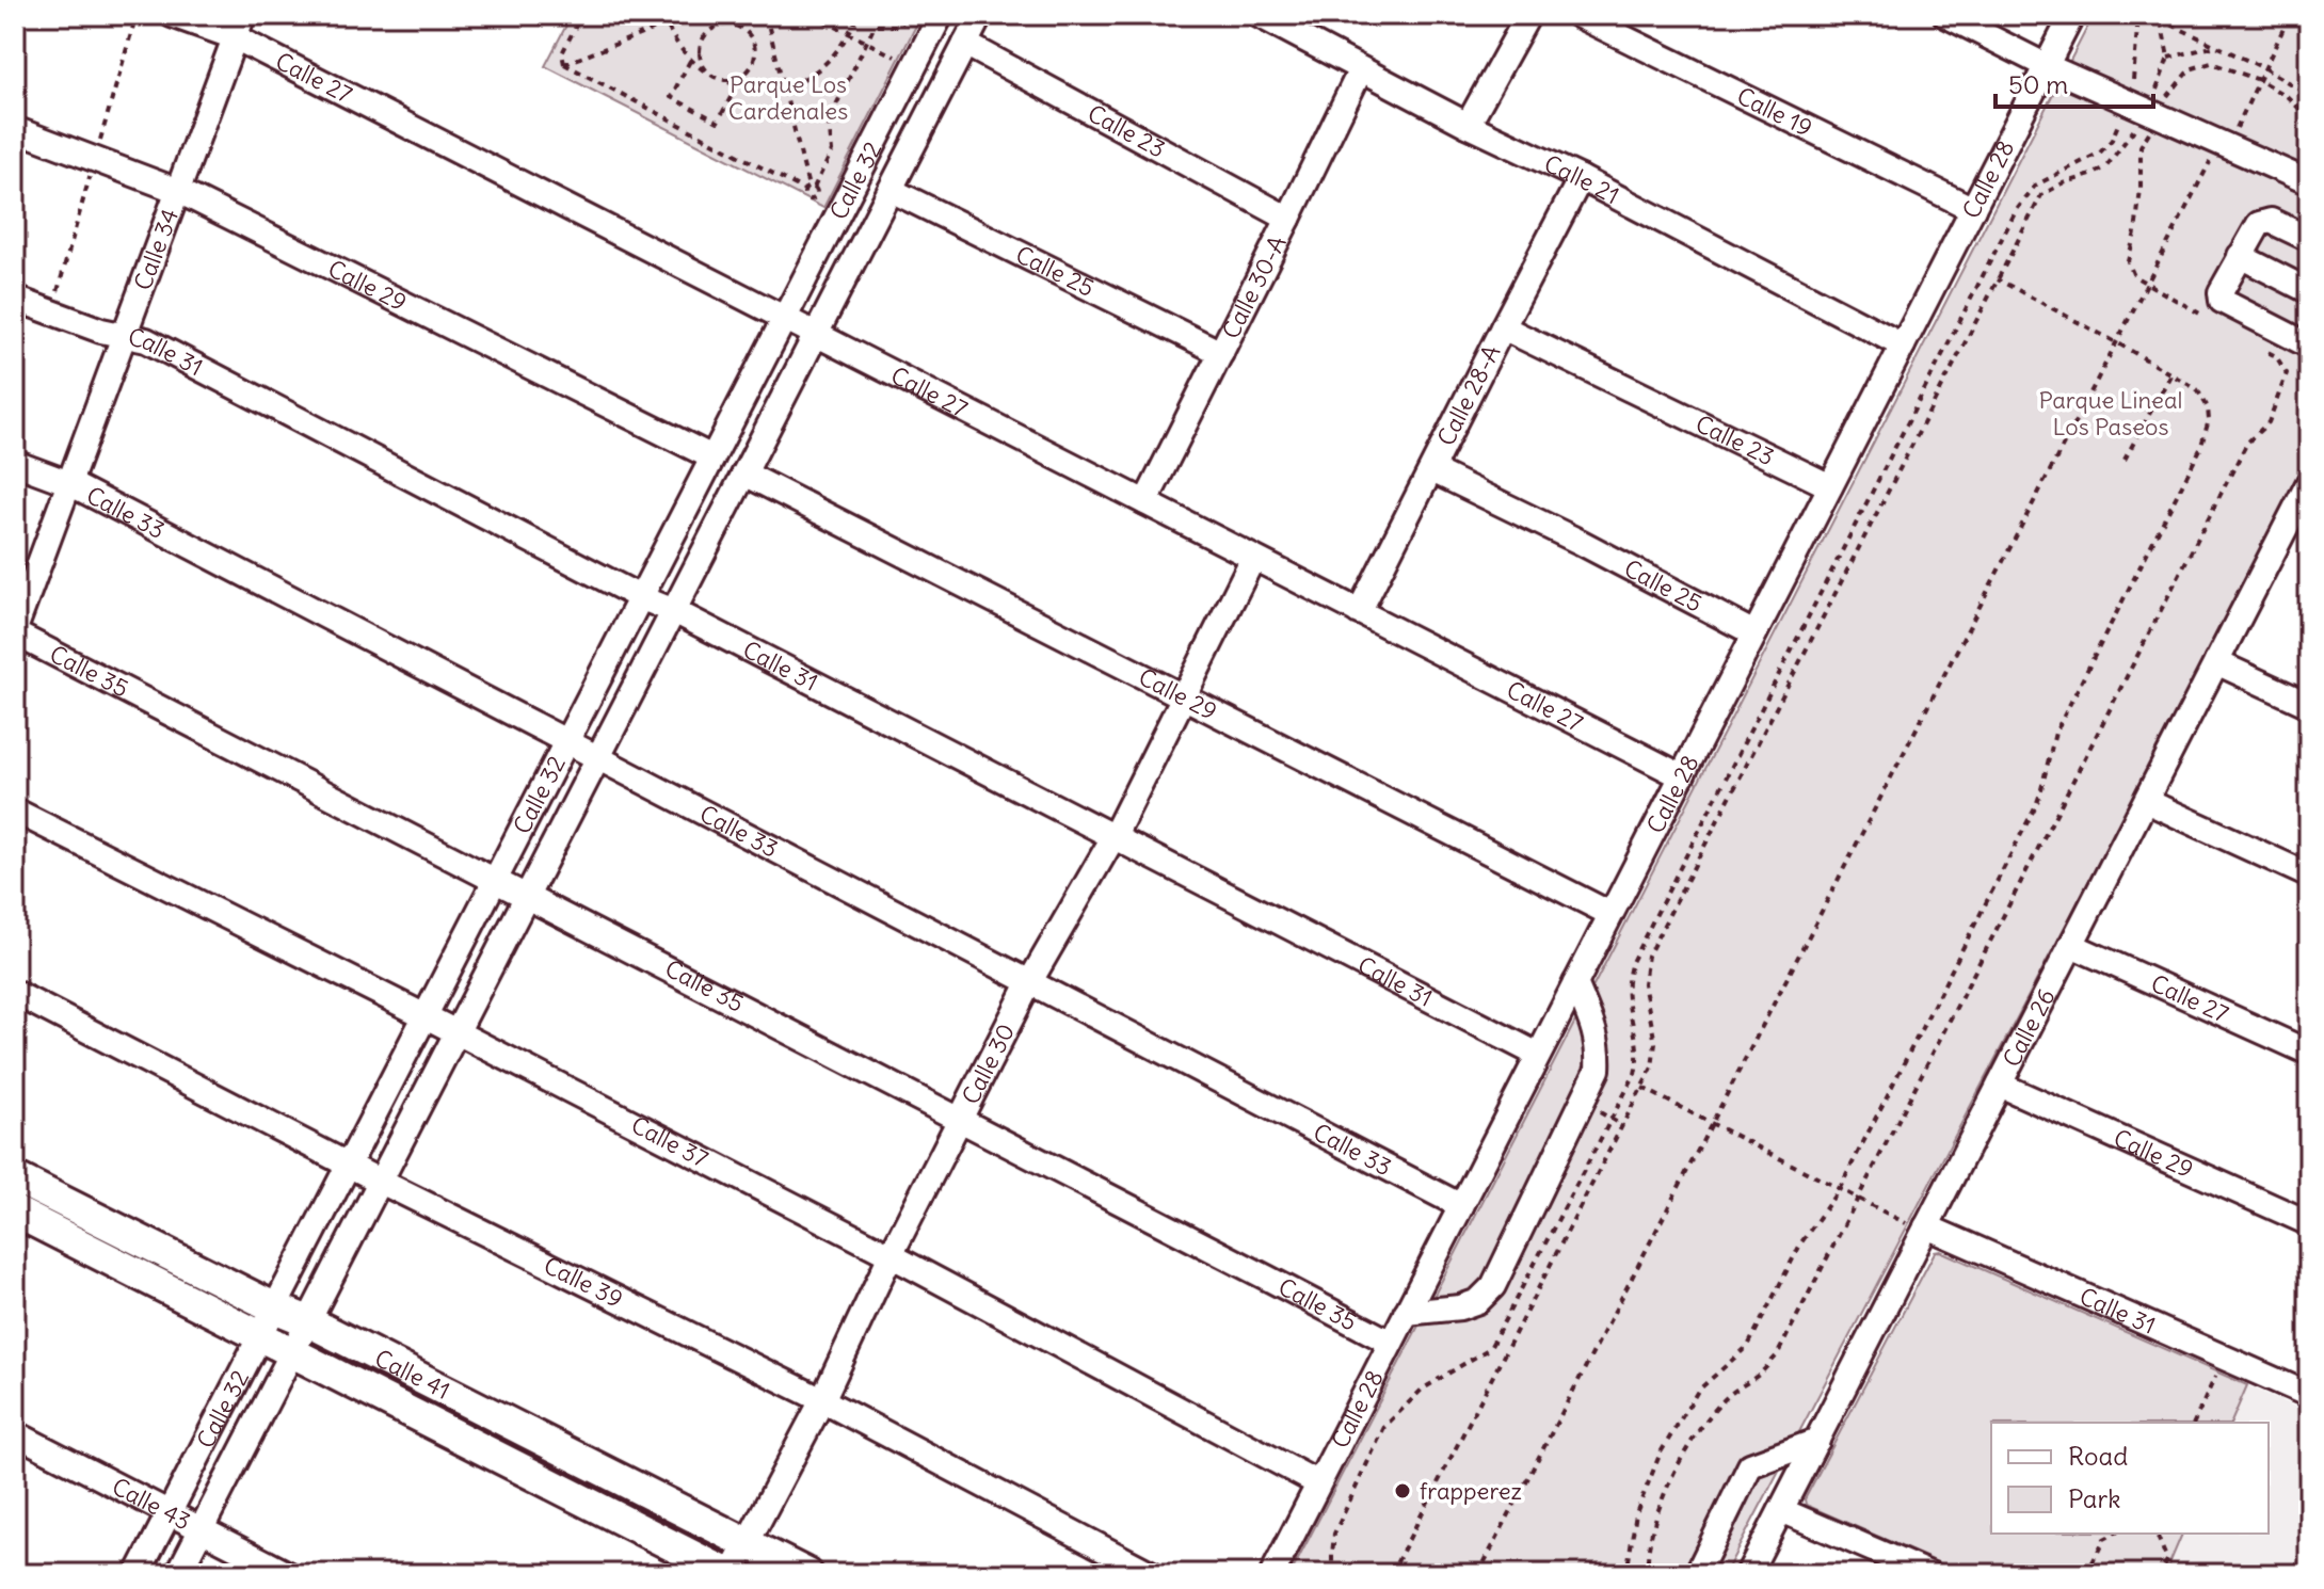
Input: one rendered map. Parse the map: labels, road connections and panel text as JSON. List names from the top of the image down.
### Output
{
  "streets": {
    "main road": ["Calle 41"],
    "street": [
      "Calle 27",
      "Calle 19",
      "Calle 23",
      "Calle 21",
      "Calle 32",
      "Calle 28",
      "Calle 34",
      "Calle 25",
      "Calle 29",
      "Calle 30-A",
      "Calle 31",
      "Calle 28-A",
      "Calle 33",
      "Calle 35",
      "Calle 26",
      "Calle 30",
      "Calle 37",
      "Calle 39",
      "Calle 43"
    ]
  },
  "crossings": [
    ["Calle 27", "Calle 32"],
    ["Calle 27", "Calle 28"],
    ["Calle 27", "Calle 34"],
    ["Calle 27", "Calle 30-A"],
    ["Calle 27", "Calle 28-A"],
    ["Calle 27", "Calle 26"],
    ["Calle 27", "Calle 30"],
    ["Calle 19", "Calle 28"],
    ["Calle 23", "Calle 32"],
    ["Calle 23", "Calle 28"],
    ["Calle 23", "Calle 30-A"],
    ["Calle 23", "Calle 28-A"],
    ["Calle 21", "Calle 28"],
    ["Calle 21", "Calle 30-A"],
    ["Calle 21", "Calle 28-A"],
    ["Calle 32", "Calle 25"],
    ["Calle 32", "Calle 29"],
    ["Calle 32", "Calle 31"],
    ["Calle 32", "Calle 33"],
    ["Calle 32", "Calle 35"],
    ["Calle 32", "Calle 37"],
    ["Calle 32", "Calle 39"],
    ["Calle 32", "Calle 41"],
    ["Calle 32", "Calle 43"],
    ["Calle 28", "Calle 25"],
    ["Calle 28", "Calle 29"],
    ["Calle 28", "Calle 31"],
    ["Calle 28", "Calle 33"],
    ["Calle 28", "Calle 35"],
    ["Calle 28", "Calle 37"],
    ["Calle 34", "Calle 29"],
    ["Calle 34", "Calle 31"],
    ["Calle 34", "Calle 33"],
    ["Calle 34", "Calle 35"],
    ["Calle 25", "Calle 30-A"],
    ["Calle 25", "Calle 28-A"],
    ["Calle 29", "Calle 26"],
    ["Calle 29", "Calle 30"],
    ["Calle 31", "Calle 26"],
    ["Calle 31", "Calle 30"],
    ["Calle 33", "Calle 30"],
    ["Calle 35", "Calle 30"],
    ["Calle 30", "Calle 37"],
    ["Calle 30", "Calle 39"],
    ["Calle 30", "Calle 41"]
  ],
  "parks": ["Parque Los Cardenales", "Parque Lineal Los Paseos"],
  "places": ["frapperez"],
  "legend": ["Road", "Park"],
  "scale_bar": "50 m"
}
